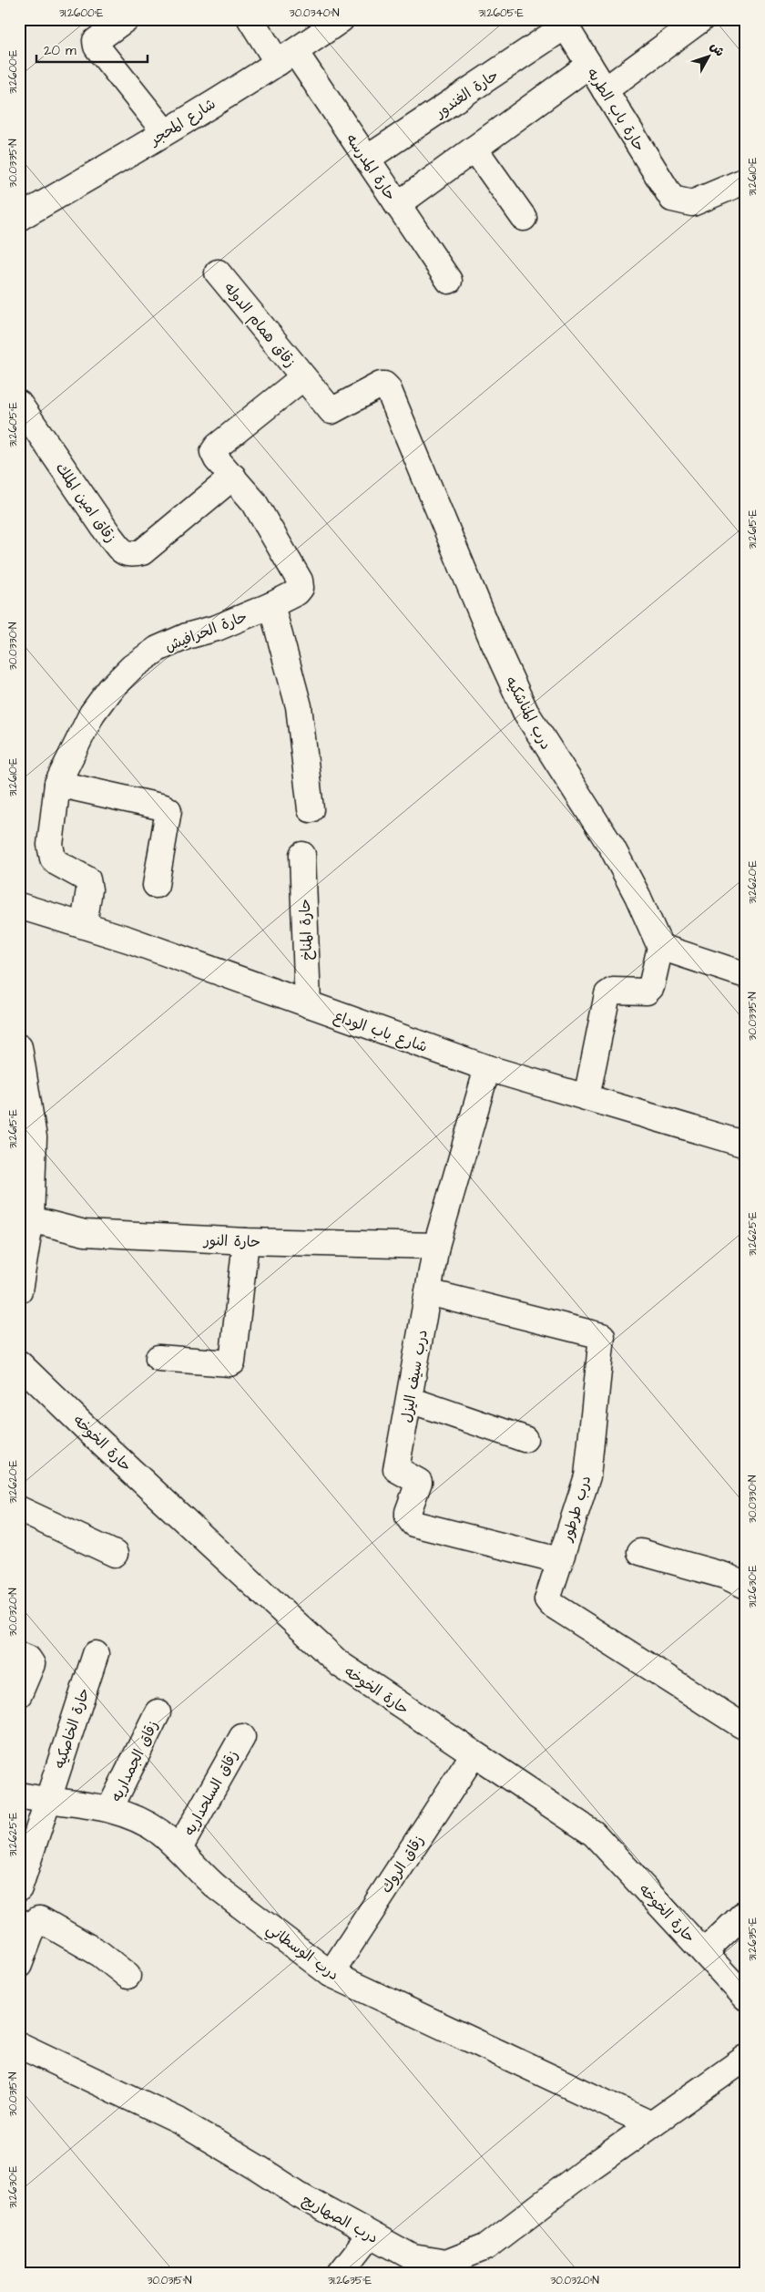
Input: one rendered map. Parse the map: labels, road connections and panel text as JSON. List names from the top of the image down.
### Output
{
  "streets": {
    "street": [
      "حارة الغندور",
      "حارة باب الطربه",
      "شارع المحجر",
      "حارة المدرسه",
      "زقاق همام الدوله",
      "زقاق امين الملك",
      "حارة الحرافيش",
      "درب المناشكيه",
      "حارة المناخ",
      "شارع باب الوداع",
      "حارة النور",
      "درب سيف اليزل",
      "حارة الخوخه",
      "درب طرطور",
      "حارة الخاصكيه",
      "زقاق الجمداريه",
      "زقاق السلحداريه",
      "زقاق الروك",
      "درب الوسطاني",
      "درب الصهاريج"
    ]
  },
  "crossings": [
    ["حارة الغندور", "حارة باب الطربه"],
    ["حارة الغندور", "حارة المدرسه"],
    ["شارع المحجر", "حارة المدرسه"],
    ["زقاق همام الدوله", "حارة الحرافيش"],
    ["زقاق همام الدوله", "درب المناشكيه"],
    ["زقاق امين الملك", "حارة الحرافيش"],
    ["حارة الحرافيش", "درب المناشكيه"],
    ["حارة الحرافيش", "شارع باب الوداع"],
    ["حارة المناخ", "شارع باب الوداع"],
    ["شارع باب الوداع", "درب سيف اليزل"],
    ["حارة النور", "درب سيف اليزل"],
    ["درب سيف اليزل", "درب طرطور"],
    ["حارة الخوخه", "زقاق الروك"],
    ["حارة الخاصكيه", "درب الوسطاني"],
    ["زقاق الجمداريه", "درب الوسطاني"],
    ["زقاق السلحداريه", "درب الوسطاني"],
    ["زقاق الروك", "درب الوسطاني"],
    ["درب الوسطاني", "درب الصهاريج"]
  ],
  "scale_bar": "20 m",
  "north": "top right",
  "coordinates": [
    "31.2600°E",
    "30.0340°N",
    "31.2605°E",
    "30.0335°N",
    "31.2610°E",
    "31.2615°E",
    "30.0330°N",
    "31.2620°E",
    "31.2625°E",
    "31.2630°E",
    "30.0320°N",
    "31.2635°E",
    "30.0315°N"
  ]
}
